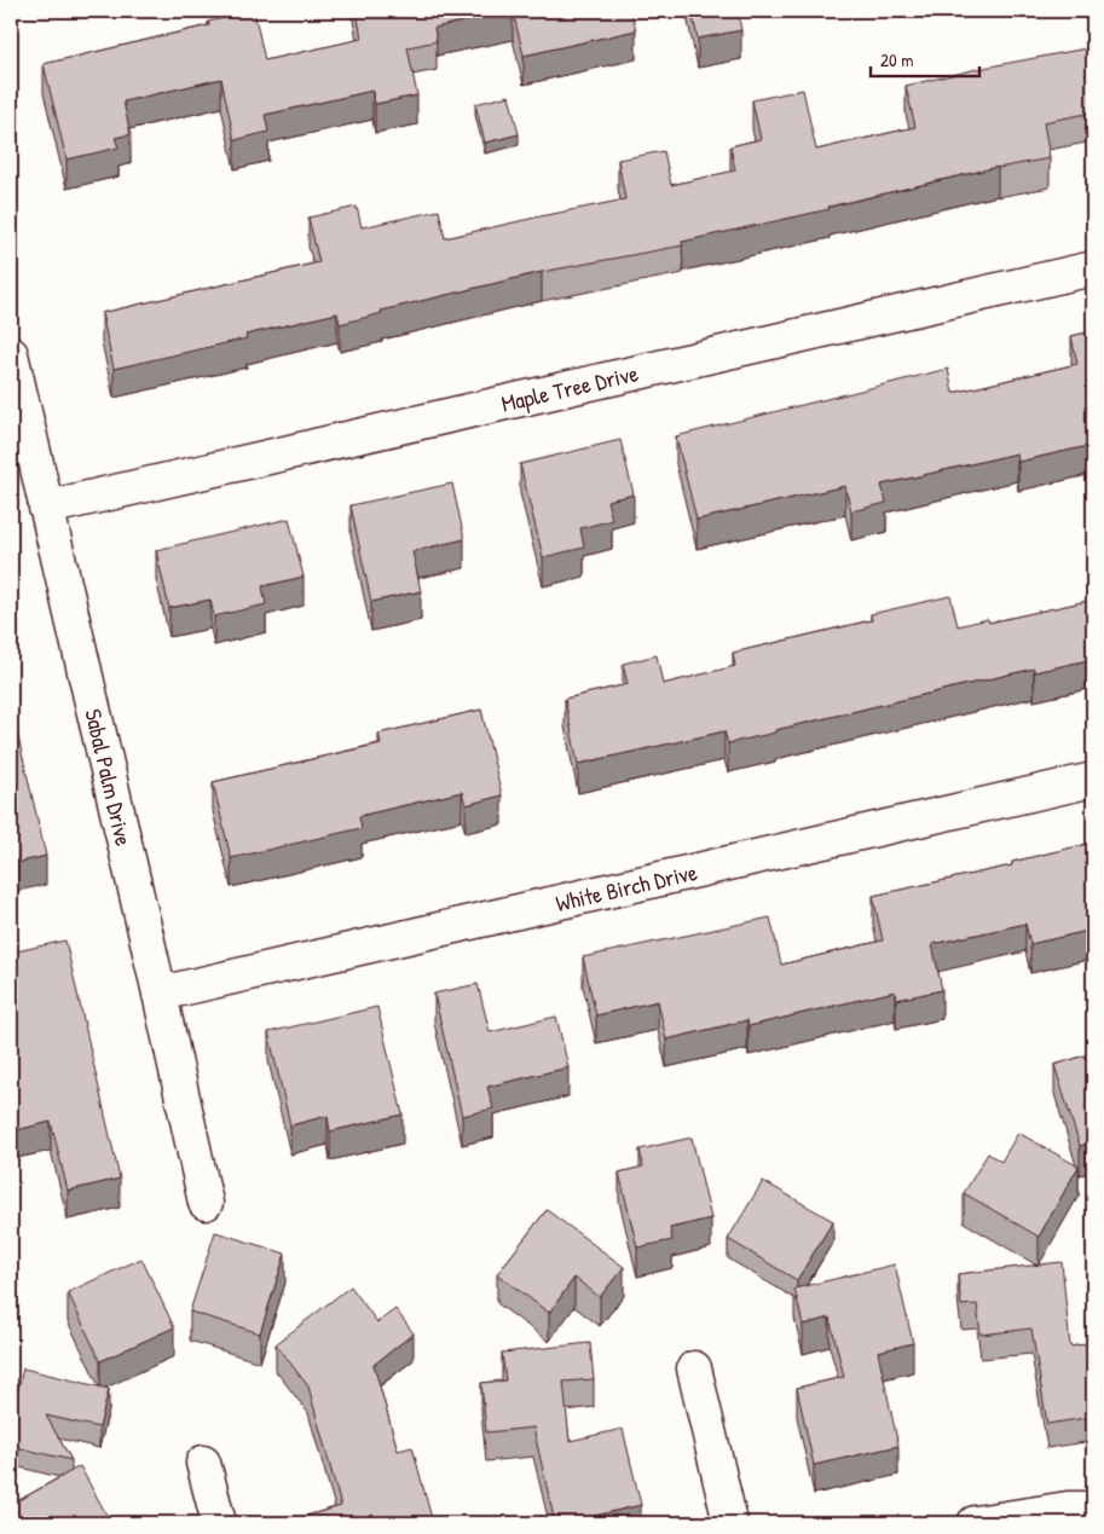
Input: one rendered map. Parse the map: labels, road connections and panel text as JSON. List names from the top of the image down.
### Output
{
  "streets": {
    "street": ["Maple Tree Drive", "Sabal Palm Drive", "White Birch Drive"]
  },
  "crossings": [
    ["Maple Tree Drive", "Sabal Palm Drive"],
    ["Sabal Palm Drive", "White Birch Drive"]
  ],
  "scale_bar": "20 m"
}
